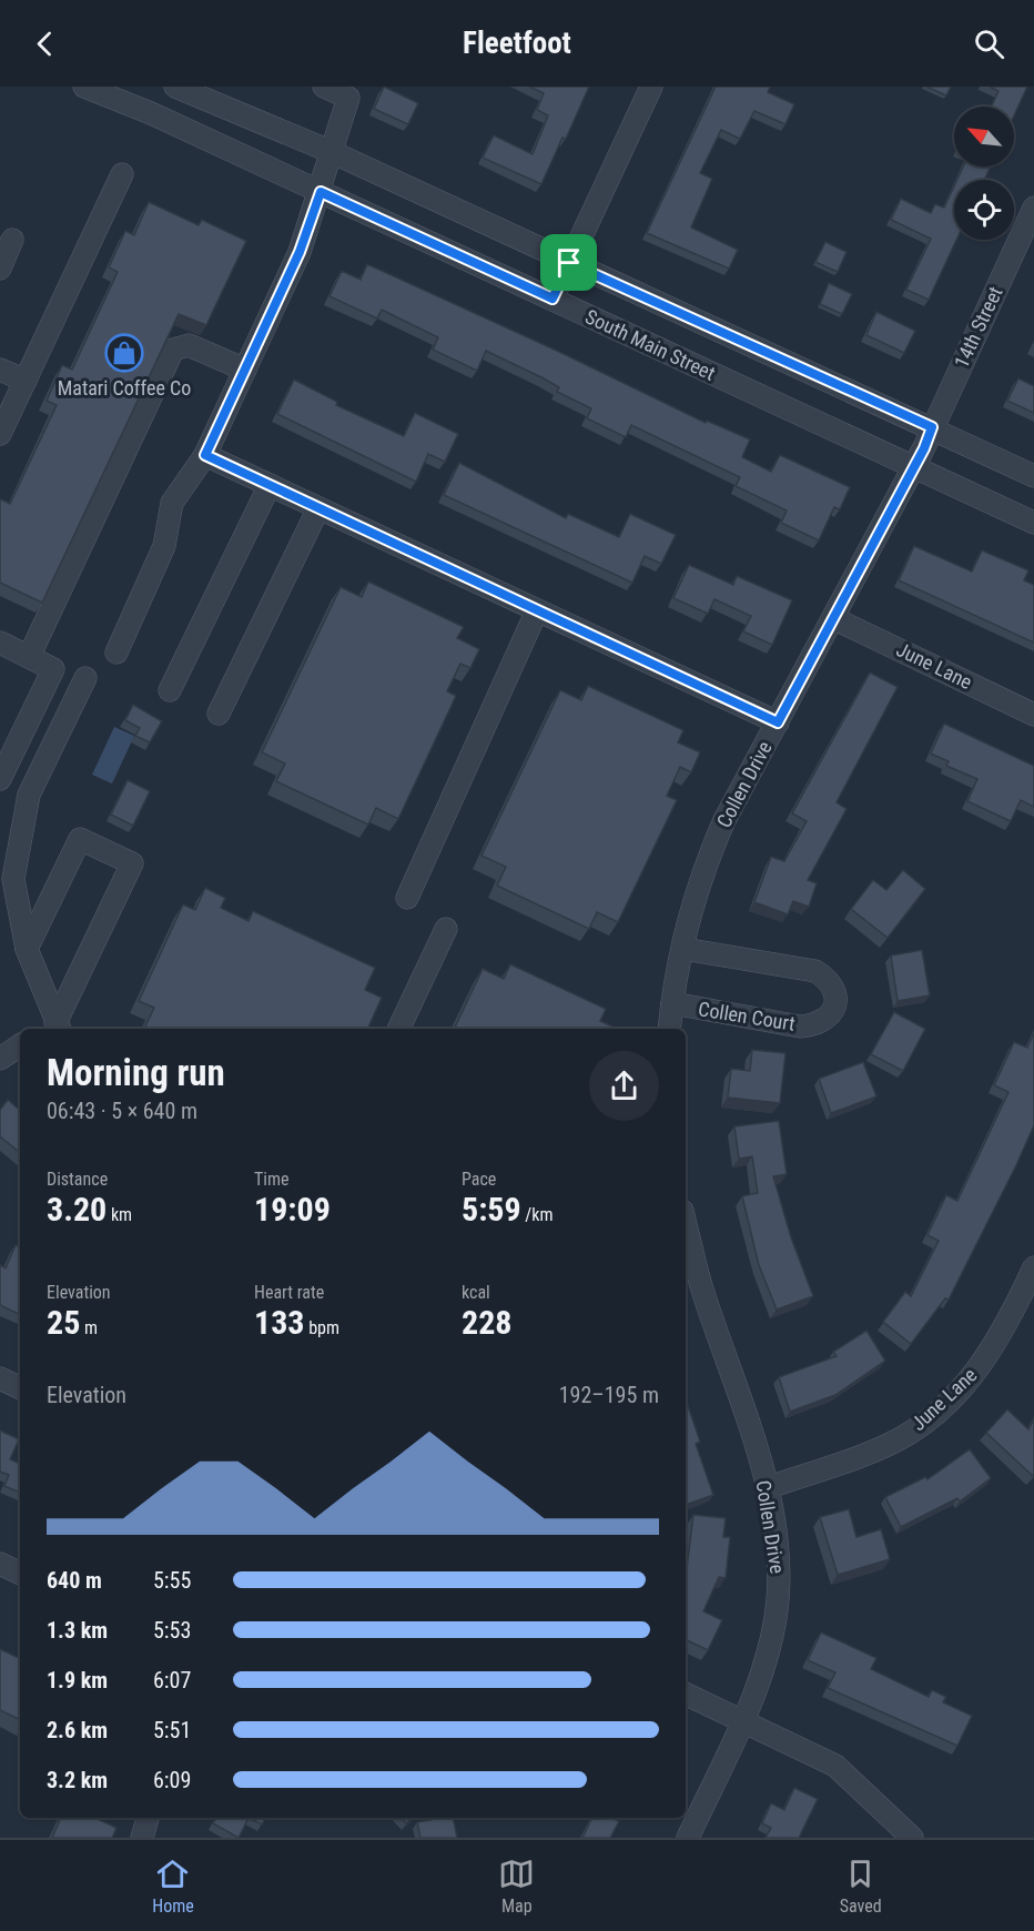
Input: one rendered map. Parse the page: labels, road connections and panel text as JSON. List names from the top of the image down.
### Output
{
  "streets": {
    "street": [
      "14th Street",
      "South Main Street",
      "June Lane",
      "Collen Drive",
      "Collen Court"
    ]
  },
  "crossings": [
    ["14th Street", "South Main Street"],
    ["14th Street", "Collen Drive"],
    ["South Main Street", "Collen Drive"],
    ["June Lane", "Collen Drive"],
    ["Collen Drive", "Collen Court"]
  ],
  "places": {
    "shop": ["Matari Coffee Co"]
  },
  "north": "top left",
  "page": {
    "header": "Fleetfoot",
    "heading": ["Morning run", "06:43 · 5 × 640 m"],
    "stats": [
      ["Distance", "3.20 km"],
      ["Time", "19:09"],
      ["Pace", "5:59 /km"],
      ["Elevation", "25 m"],
      ["Heart rate", "133 bpm"],
      ["kcal", "228"]
    ],
    "chart": ["Elevation", "192–195 m"],
    "list": [
      {
        "name": "640 m",
        "note": "5:55"
      },
      {
        "name": "1.3 km",
        "note": "5:53"
      },
      {
        "name": "1.9 km",
        "note": "6:07"
      },
      {
        "name": "2.6 km",
        "note": "5:51"
      },
      {
        "name": "3.2 km",
        "note": "6:09"
      }
    ],
    "tabs": ["Home", "Map", "Saved"]
  }
}
